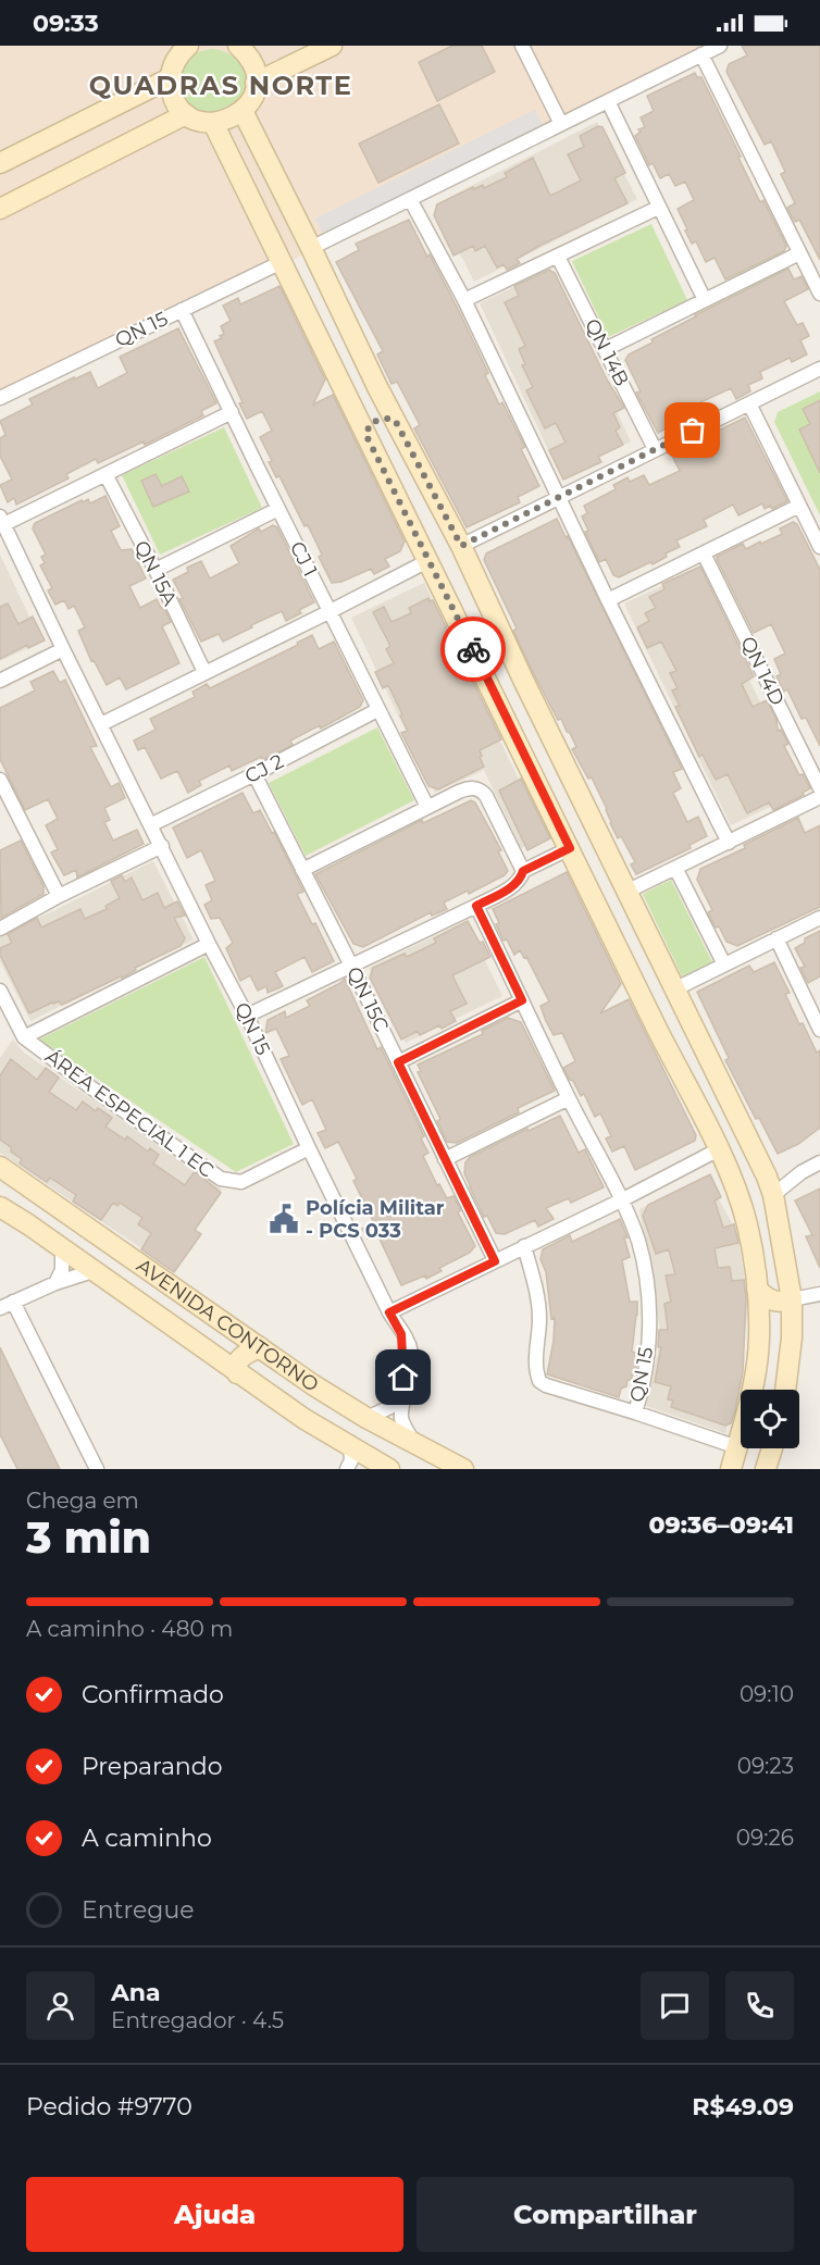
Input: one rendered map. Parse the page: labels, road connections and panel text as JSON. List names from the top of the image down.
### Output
{
  "streets": {
    "main road": ["AVENIDA CONTORNO"],
    "street": [
      "QN 15",
      "QN 14B",
      "CJ 1",
      "QN 15A",
      "QN 14D",
      "CJ 2",
      "QN 15C",
      "ÁREA ESPECIAL 1 EC"
    ]
  },
  "crossings": [
    ["QN 15", "CJ 1"],
    ["QN 15", "CJ 2"],
    ["QN 15", "ÁREA ESPECIAL 1 EC"],
    ["QN 15", "AVENIDA CONTORNO"],
    ["CJ 1", "CJ 2"],
    ["CJ 2", "QN 15C"]
  ],
  "districts": ["QUADRAS NORTE"],
  "places": {
    "public building": ["Polícia Militar - PCS 033"]
  },
  "page": {
    "status": "09:33",
    "heading": ["3 min", "Chega em", "09:36–09:41"],
    "panel": [
      "Ana",
      "Entregador · 4.5",
      "Pedido #9770",
      "R$49.09"
    ],
    "bar": "A caminho · 480 m",
    "list": [
      ["Confirmado", "09:10"],
      ["Preparando", "09:23"],
      ["A caminho", "09:26"],
      "Entregue"
    ],
    "buttons": ["Ajuda", "Compartilhar"]
  }
}
